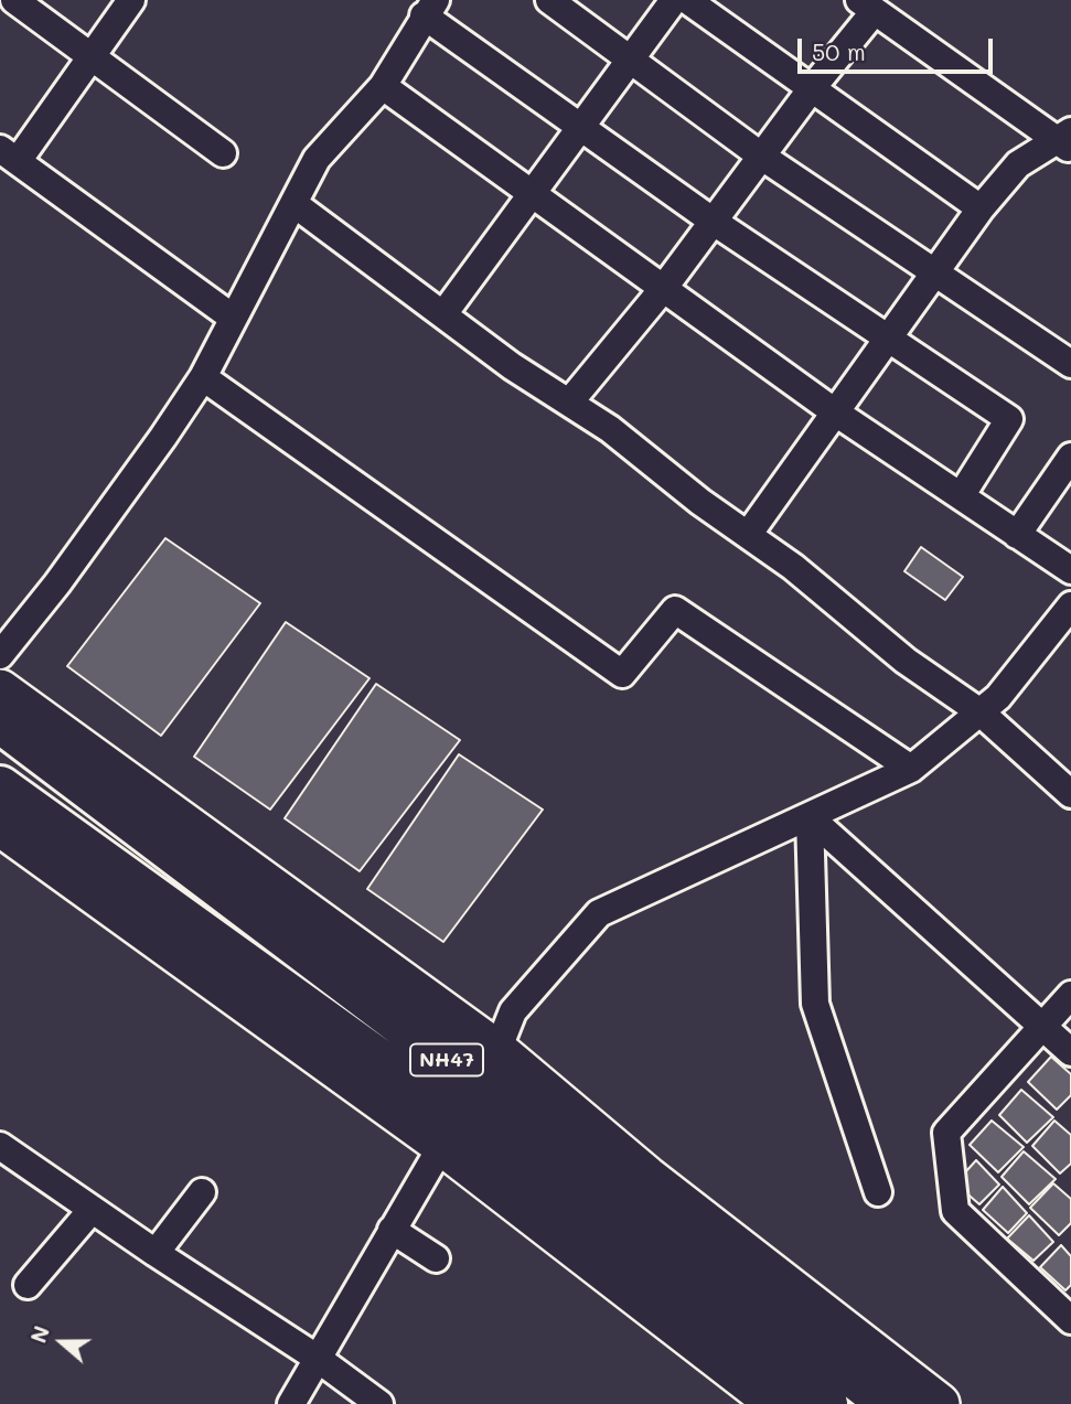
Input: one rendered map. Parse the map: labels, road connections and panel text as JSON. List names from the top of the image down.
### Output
{
  "streets": {
    "highway": ["NH47"]
  },
  "scale_bar": "50 m",
  "north": "left"
}
